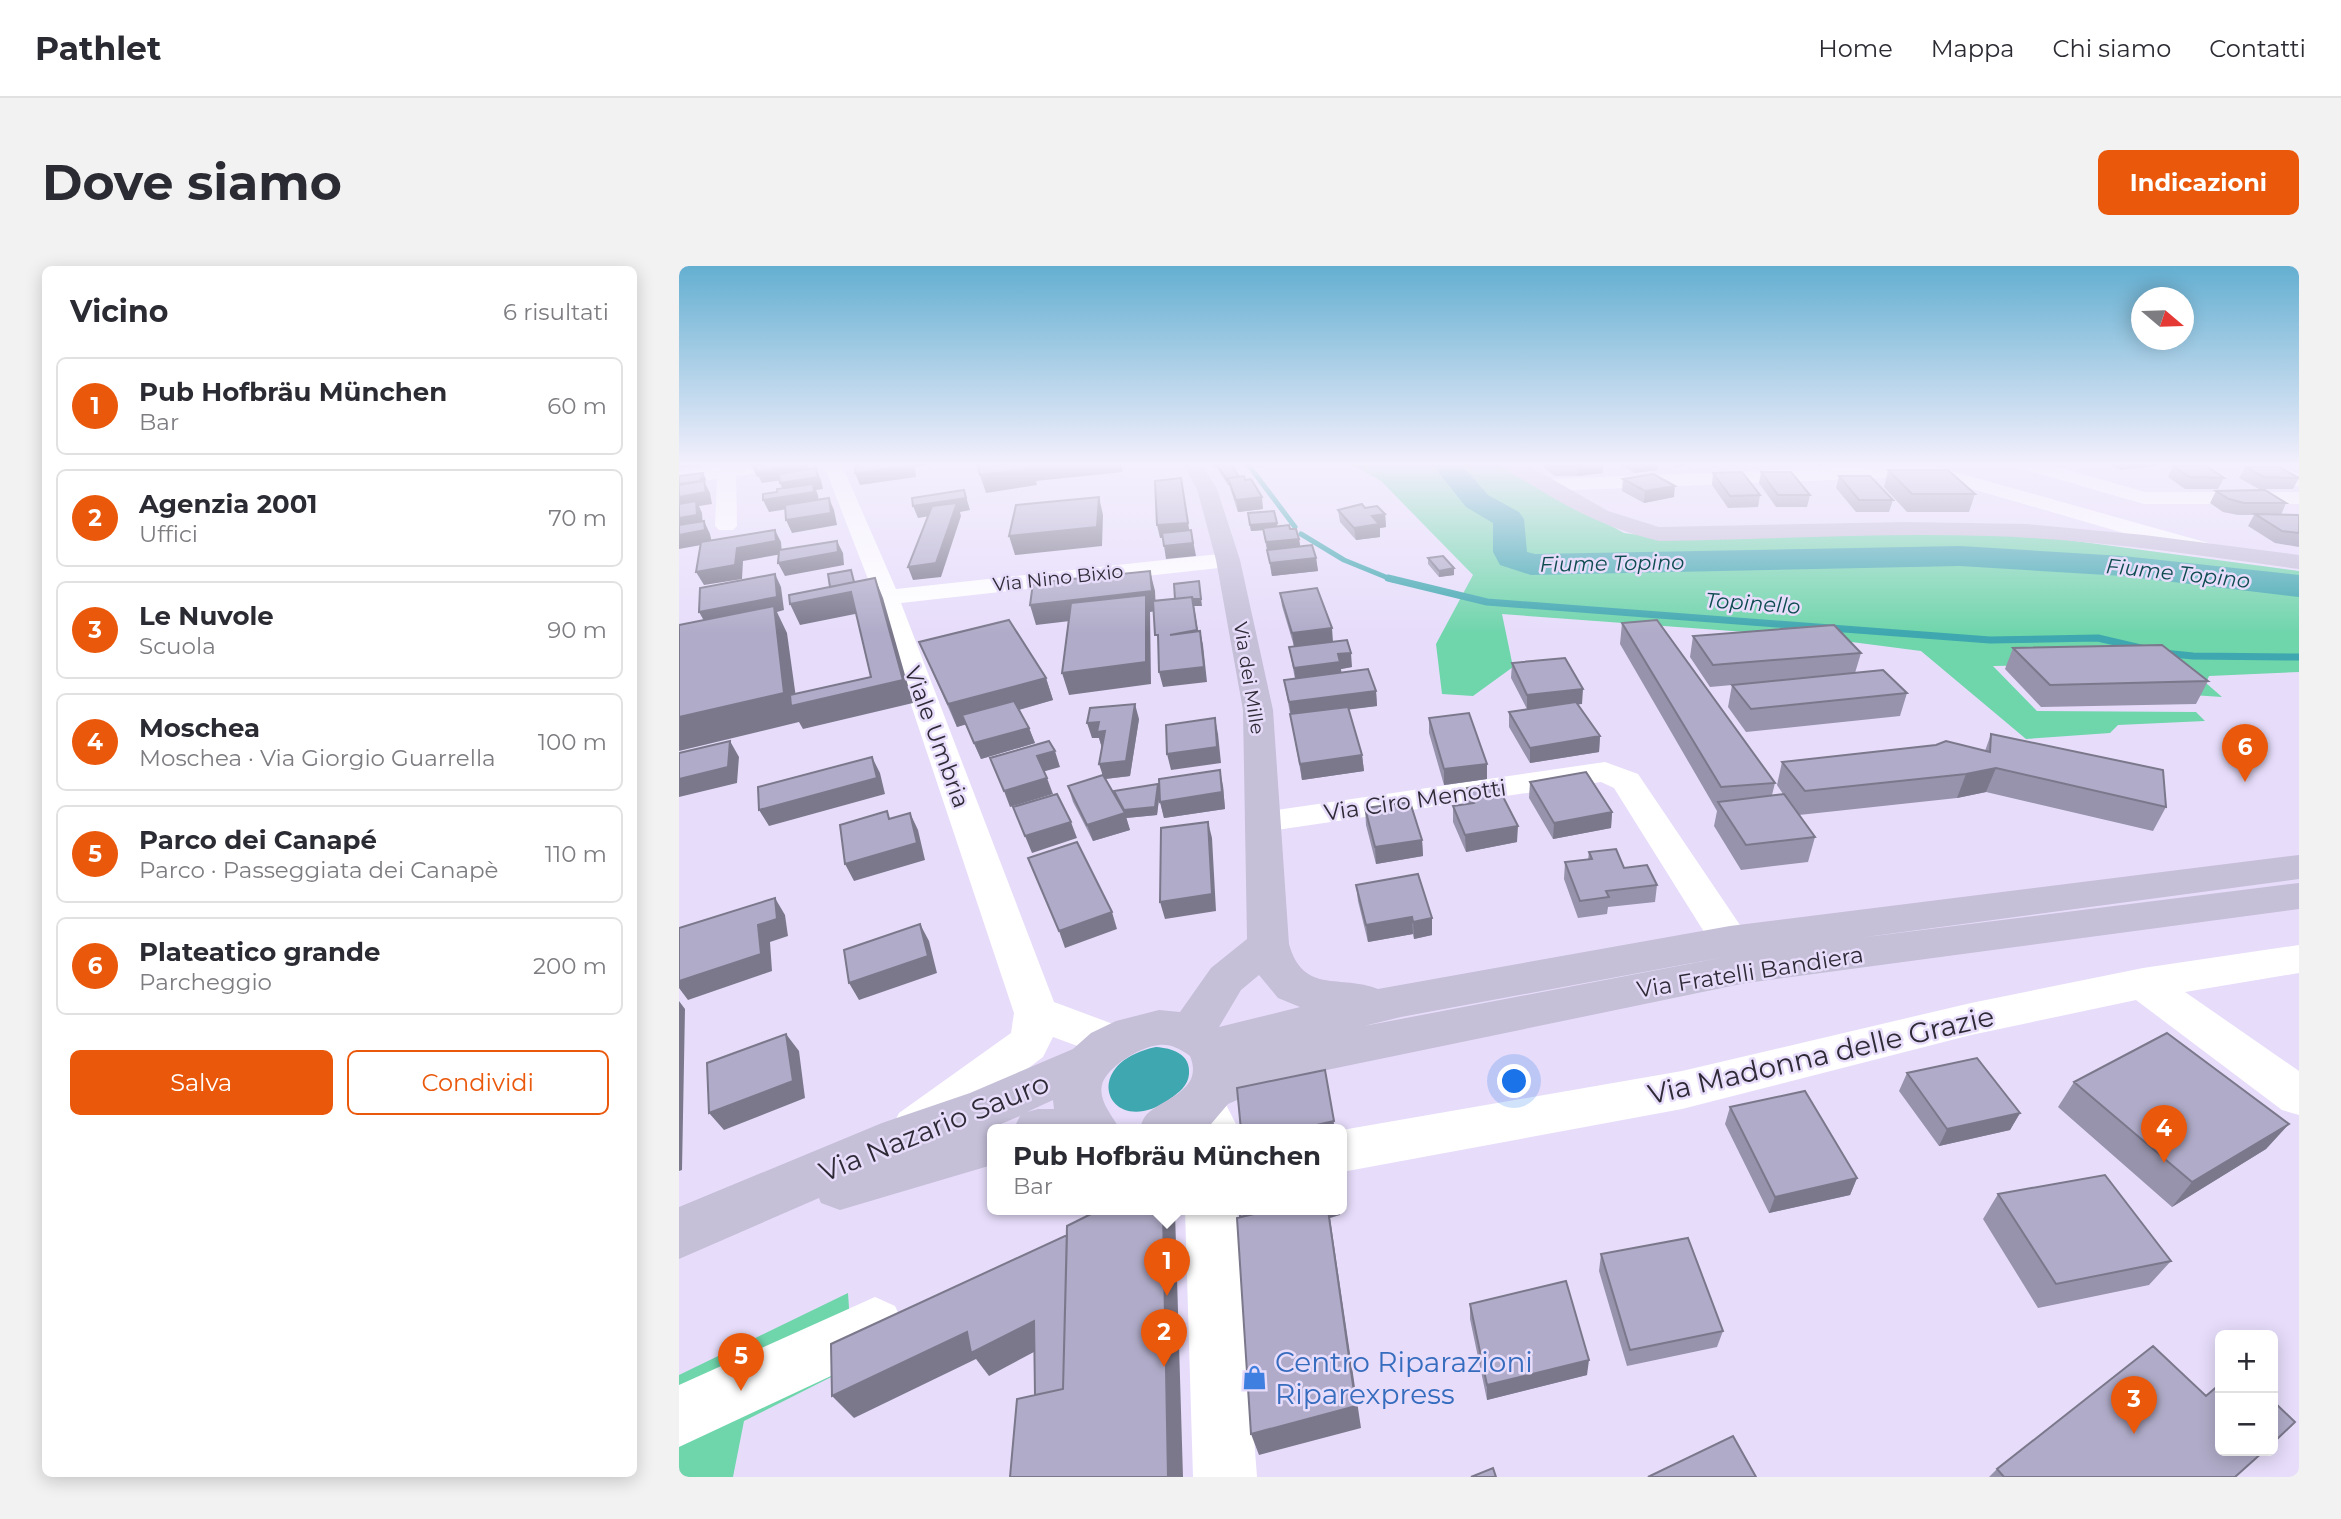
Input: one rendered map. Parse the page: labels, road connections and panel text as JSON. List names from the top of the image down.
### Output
{
  "streets": {
    "main road": ["Via dei Mille", "Via Fratelli Bandiera", "Via Nazario Sauro"],
    "street": [
      "Via Nino Bixio",
      "Viale Umbria",
      "Via Ciro Menotti",
      "Via Madonna delle Grazie"
    ]
  },
  "crossings": [
    ["Via Nino Bixio", "Via dei Mille"],
    ["Via Nino Bixio", "Viale Umbria"],
    ["Via dei Mille", "Via Ciro Menotti"],
    ["Via dei Mille", "Via Fratelli Bandiera"],
    ["Via Ciro Menotti", "Via Fratelli Bandiera"],
    ["Via Fratelli Bandiera", "Via Nazario Sauro"]
  ],
  "water": ["Fiume Topino", "Topinello"],
  "places": {
    "shop": ["Centro Riparazioni Riparexpress"]
  },
  "north": "right",
  "page": {
    "header": "Pathlet",
    "nav": [
      "Home",
      "Mappa",
      "Chi siamo",
      "Contatti"
    ],
    "buttons": [
      "Indicazioni",
      ["Salva", "Condividi"]
    ],
    "title": "Dove siamo",
    "heading": ["Vicino", "6 risultati"],
    "list": [
      {
        "mark": "1",
        "name": "Pub Hofbräu München",
        "note": "Bar",
        "value": "60 m"
      },
      {
        "mark": "2",
        "name": "Agenzia 2001",
        "note": "Uffici",
        "value": "70 m"
      },
      {
        "mark": "3",
        "name": "Le Nuvole",
        "note": "Scuola",
        "value": "90 m"
      },
      {
        "mark": "4",
        "name": "Moschea",
        "note": "Moschea · Via Giorgio Guarrella",
        "value": "100 m"
      },
      {
        "mark": "5",
        "name": "Parco dei Canapé",
        "note": "Parco · Passeggiata dei Canapè",
        "value": "110 m"
      },
      {
        "mark": "6",
        "name": "Plateatico grande",
        "note": "Parcheggio",
        "value": "200 m"
      }
    ],
    "pins": [
      "6",
      "4",
      "1",
      "2",
      "5",
      "3"
    ],
    "popup": ["Pub Hofbräu München", "Bar"],
    "map_buttons": ["+", "−"]
  }
}
